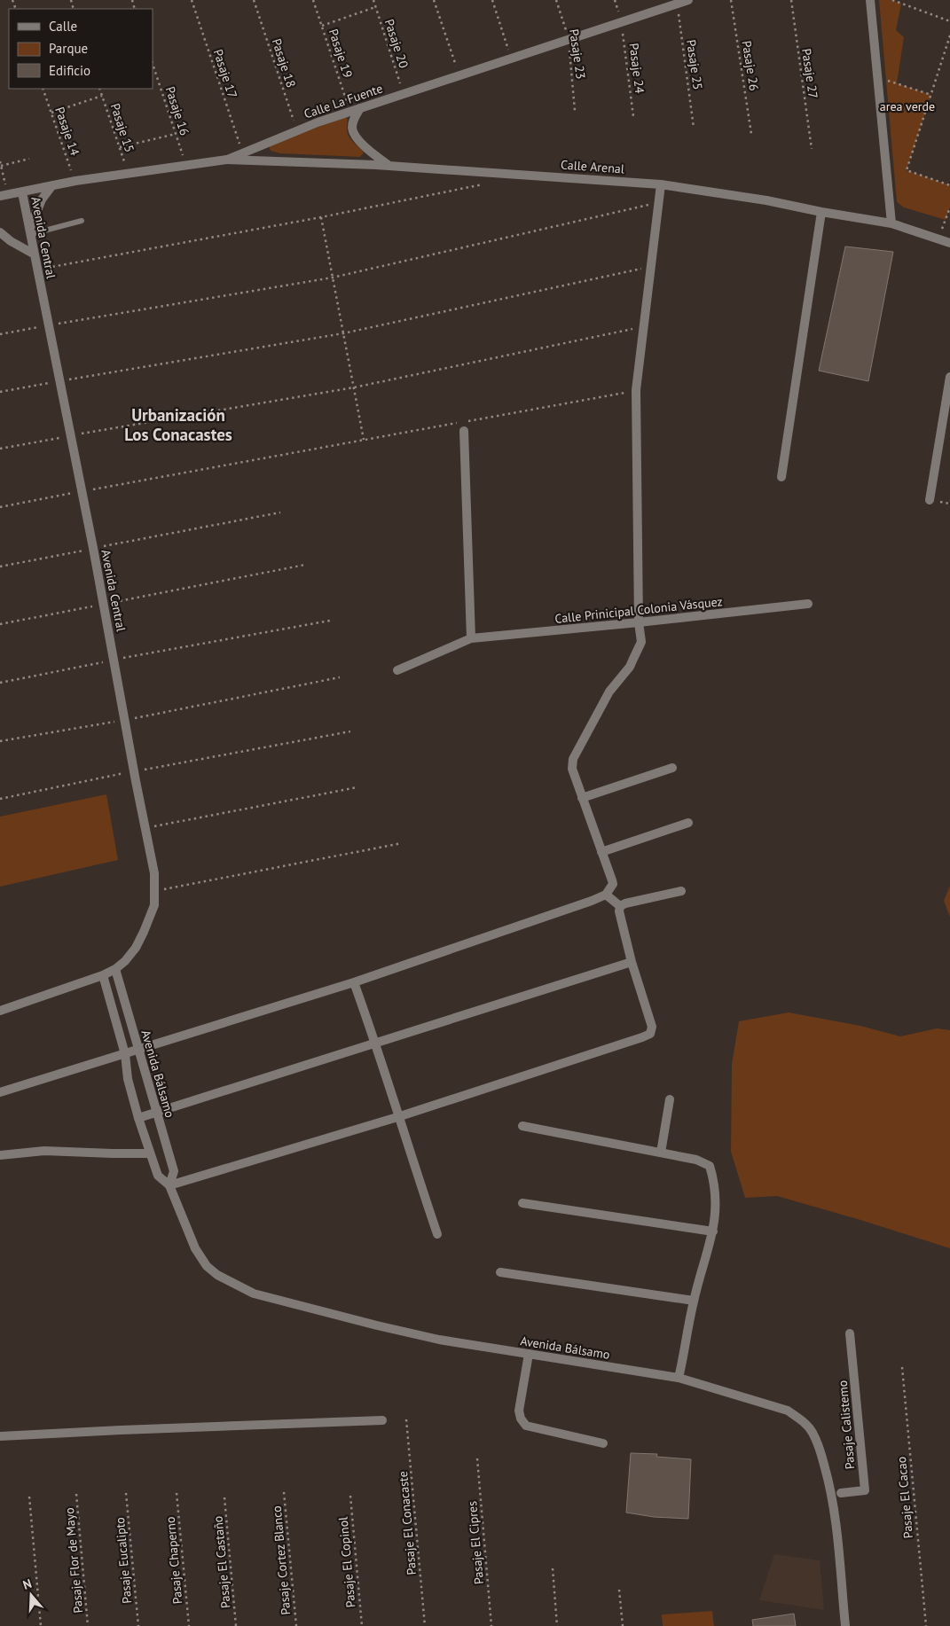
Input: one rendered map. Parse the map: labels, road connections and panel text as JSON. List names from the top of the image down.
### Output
{
  "streets": {
    "street": [
      "Calle La Fuente",
      "Calle Arenal",
      "Avenida Central",
      "Calle Prinicipal Colonia Vásquez",
      "Avenida Bálsamo",
      "Pasaje Calistemo"
    ],
    "path": [
      "Pasaje 20",
      "Pasaje 19",
      "Pasaje 23",
      "Pasaje 18",
      "Pasaje 25",
      "Pasaje 26",
      "Pasaje 24",
      "Pasaje 17",
      "Pasaje 27",
      "Pasaje 16",
      "Pasaje 15",
      "Pasaje 14",
      "Pasaje El Cacao",
      "Pasaje El Conacaste",
      "Pasaje El Cipres",
      "Pasaje Flor de Mayo",
      "Pasaje Eucalipto",
      "Pasaje Chaperno",
      "Pasaje Cortez Blanco",
      "Pasaje El Castaño",
      "Pasaje El Copinol"
    ]
  },
  "crossings": [
    ["Pasaje 20", "Calle La Fuente"],
    ["Pasaje 19", "Calle La Fuente"],
    ["Pasaje 23", "Calle La Fuente"],
    ["Pasaje 18", "Calle La Fuente"],
    ["Pasaje 25", "Calle La Fuente"],
    ["Pasaje 24", "Calle La Fuente"],
    ["Pasaje 17", "Calle La Fuente"],
    ["Calle La Fuente", "Pasaje 16"],
    ["Calle La Fuente", "Pasaje 15"],
    ["Calle La Fuente", "Pasaje 14"],
    ["Calle La Fuente", "Calle Arenal"],
    ["Calle La Fuente", "Avenida Central"],
    ["Avenida Central", "Avenida Bálsamo"]
  ],
  "districts": ["Urbanización Los Conacastes"],
  "parks": ["area verde"],
  "legend": ["Calle", "Parque", "Edificio"],
  "north": "top"
}
